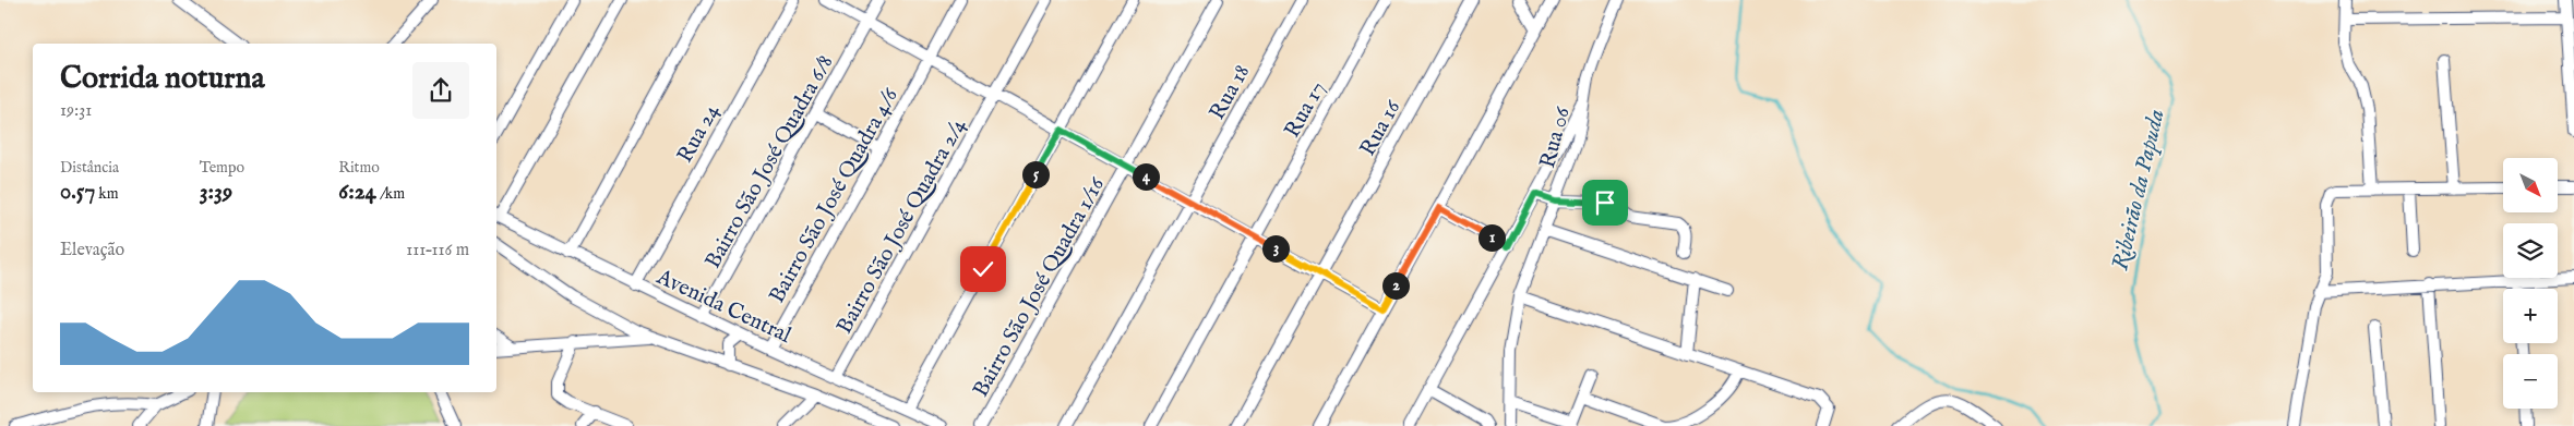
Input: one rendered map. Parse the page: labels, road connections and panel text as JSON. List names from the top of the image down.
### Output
{
  "streets": {
    "street": [
      "Rua 18",
      "Rua 17",
      "Rua 16",
      "Rua 24",
      "Rua 06",
      "Bairro São José Quadra 6/8",
      "Bairro São José Quadra 4/6",
      "Bairro São José Quadra 2/4",
      "Bairro São José Quadra 1/16",
      "Avenida Central"
    ]
  },
  "crossings": [
    ["Rua 24", "Avenida Central"],
    ["Bairro São José Quadra 6/8", "Avenida Central"],
    ["Bairro São José Quadra 4/6", "Avenida Central"],
    ["Bairro São José Quadra 2/4", "Avenida Central"]
  ],
  "water": ["Ribeirão da Papuda"],
  "north": "bottom right",
  "page": {
    "heading": ["Corrida noturna", "19:31"],
    "stats": [
      ["Distância", "0.57 km"],
      ["Tempo", "3:39"],
      ["Ritmo", "6:24 /km"]
    ],
    "map_buttons": ["+", "−"],
    "pins": [
      "5",
      "4",
      "1",
      "3",
      "2"
    ],
    "chart": ["Elevação", "111–116 m"]
  }
}
